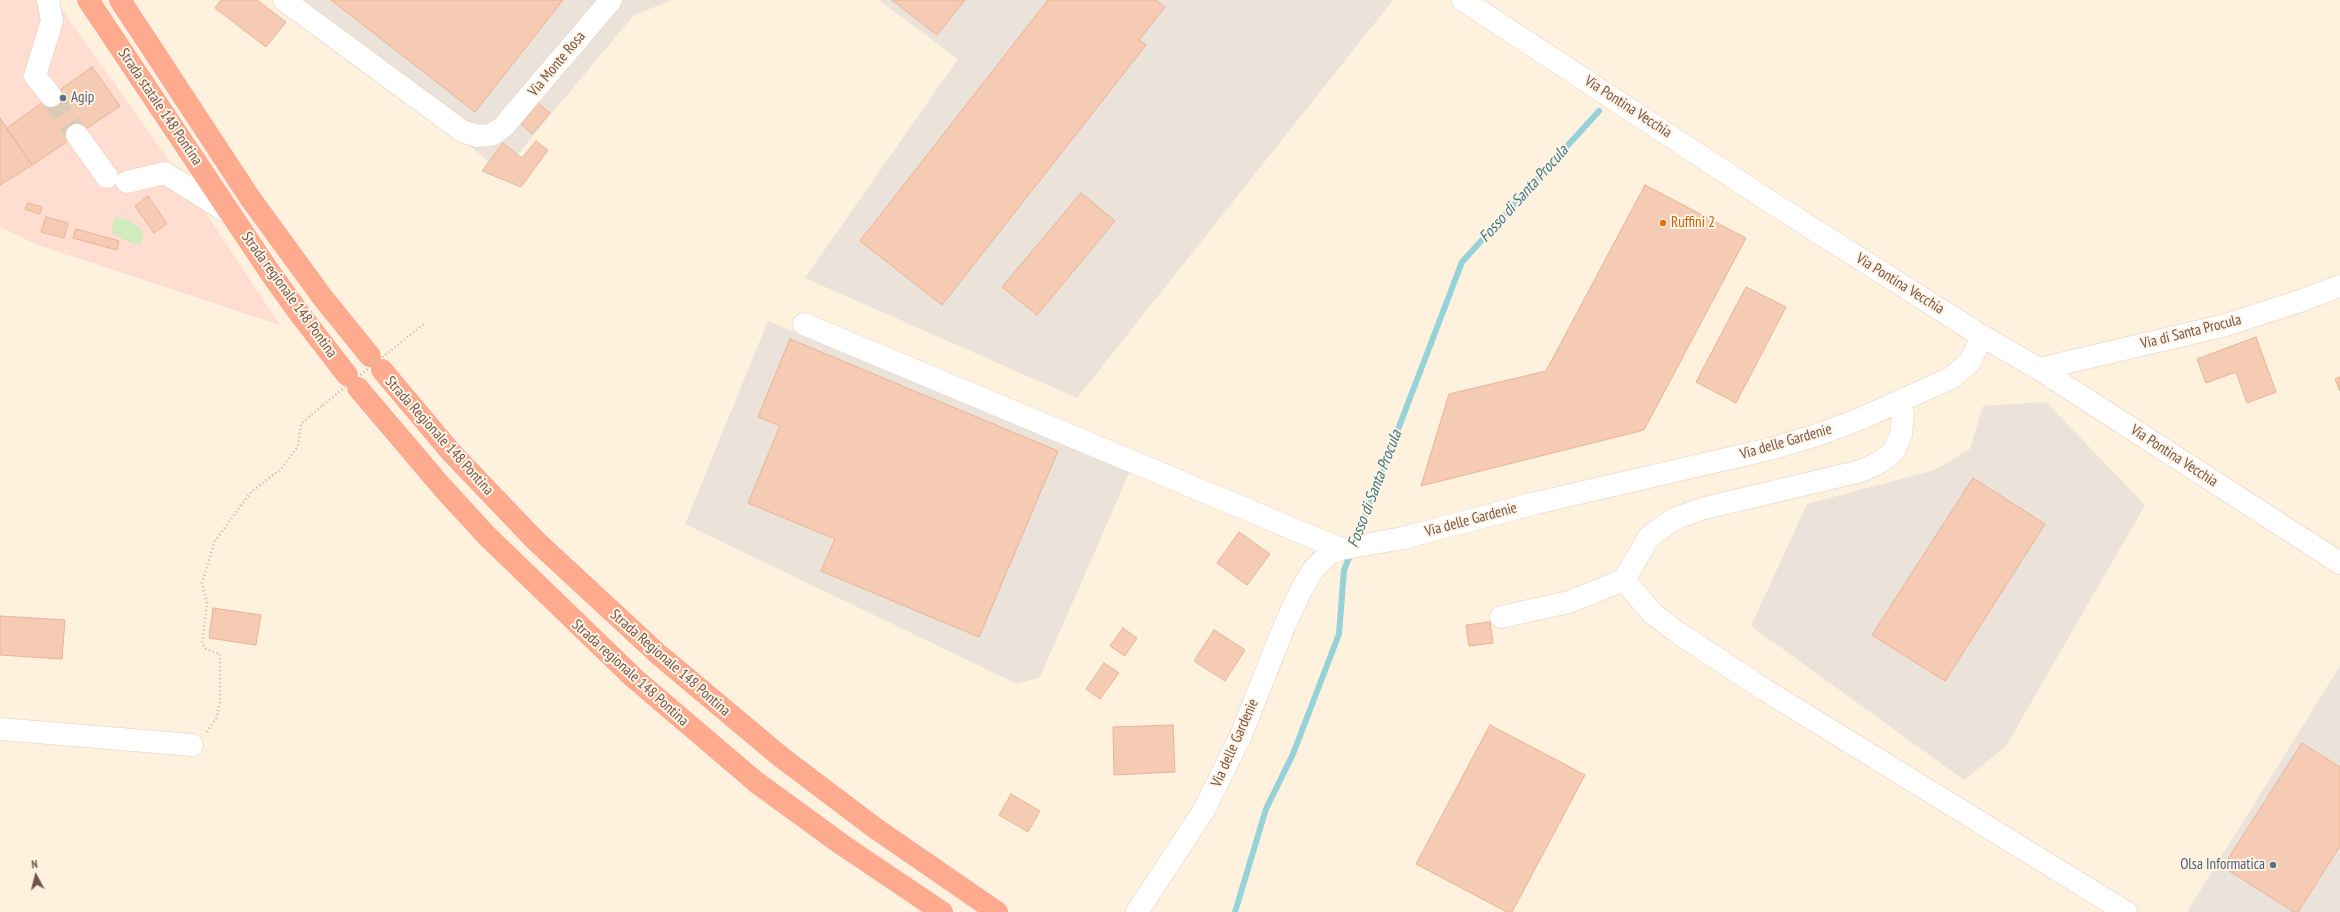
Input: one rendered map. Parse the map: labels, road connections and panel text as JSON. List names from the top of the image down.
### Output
{
  "streets": {
    "highway": ["Strada statale 148 Pontina", "Strada regionale 148 Pontina", "Strada Regionale 148 Pontina"],
    "street": [
      "Via Monte Rosa",
      "Via Pontina Vecchia",
      "Via di Santa Procula",
      "Via delle Gardenie"
    ]
  },
  "crossings": [
    ["Strada statale 148 Pontina", "Strada regionale 148 Pontina"],
    ["Strada statale 148 Pontina", "Strada Regionale 148 Pontina"],
    ["Via Pontina Vecchia", "Via di Santa Procula"],
    ["Via Pontina Vecchia", "Via delle Gardenie"]
  ],
  "water": ["Fosso di Santa Procula"],
  "places": ["Agip", "Ruffini 2", "Olsa Informatica"],
  "north": "top"
}
